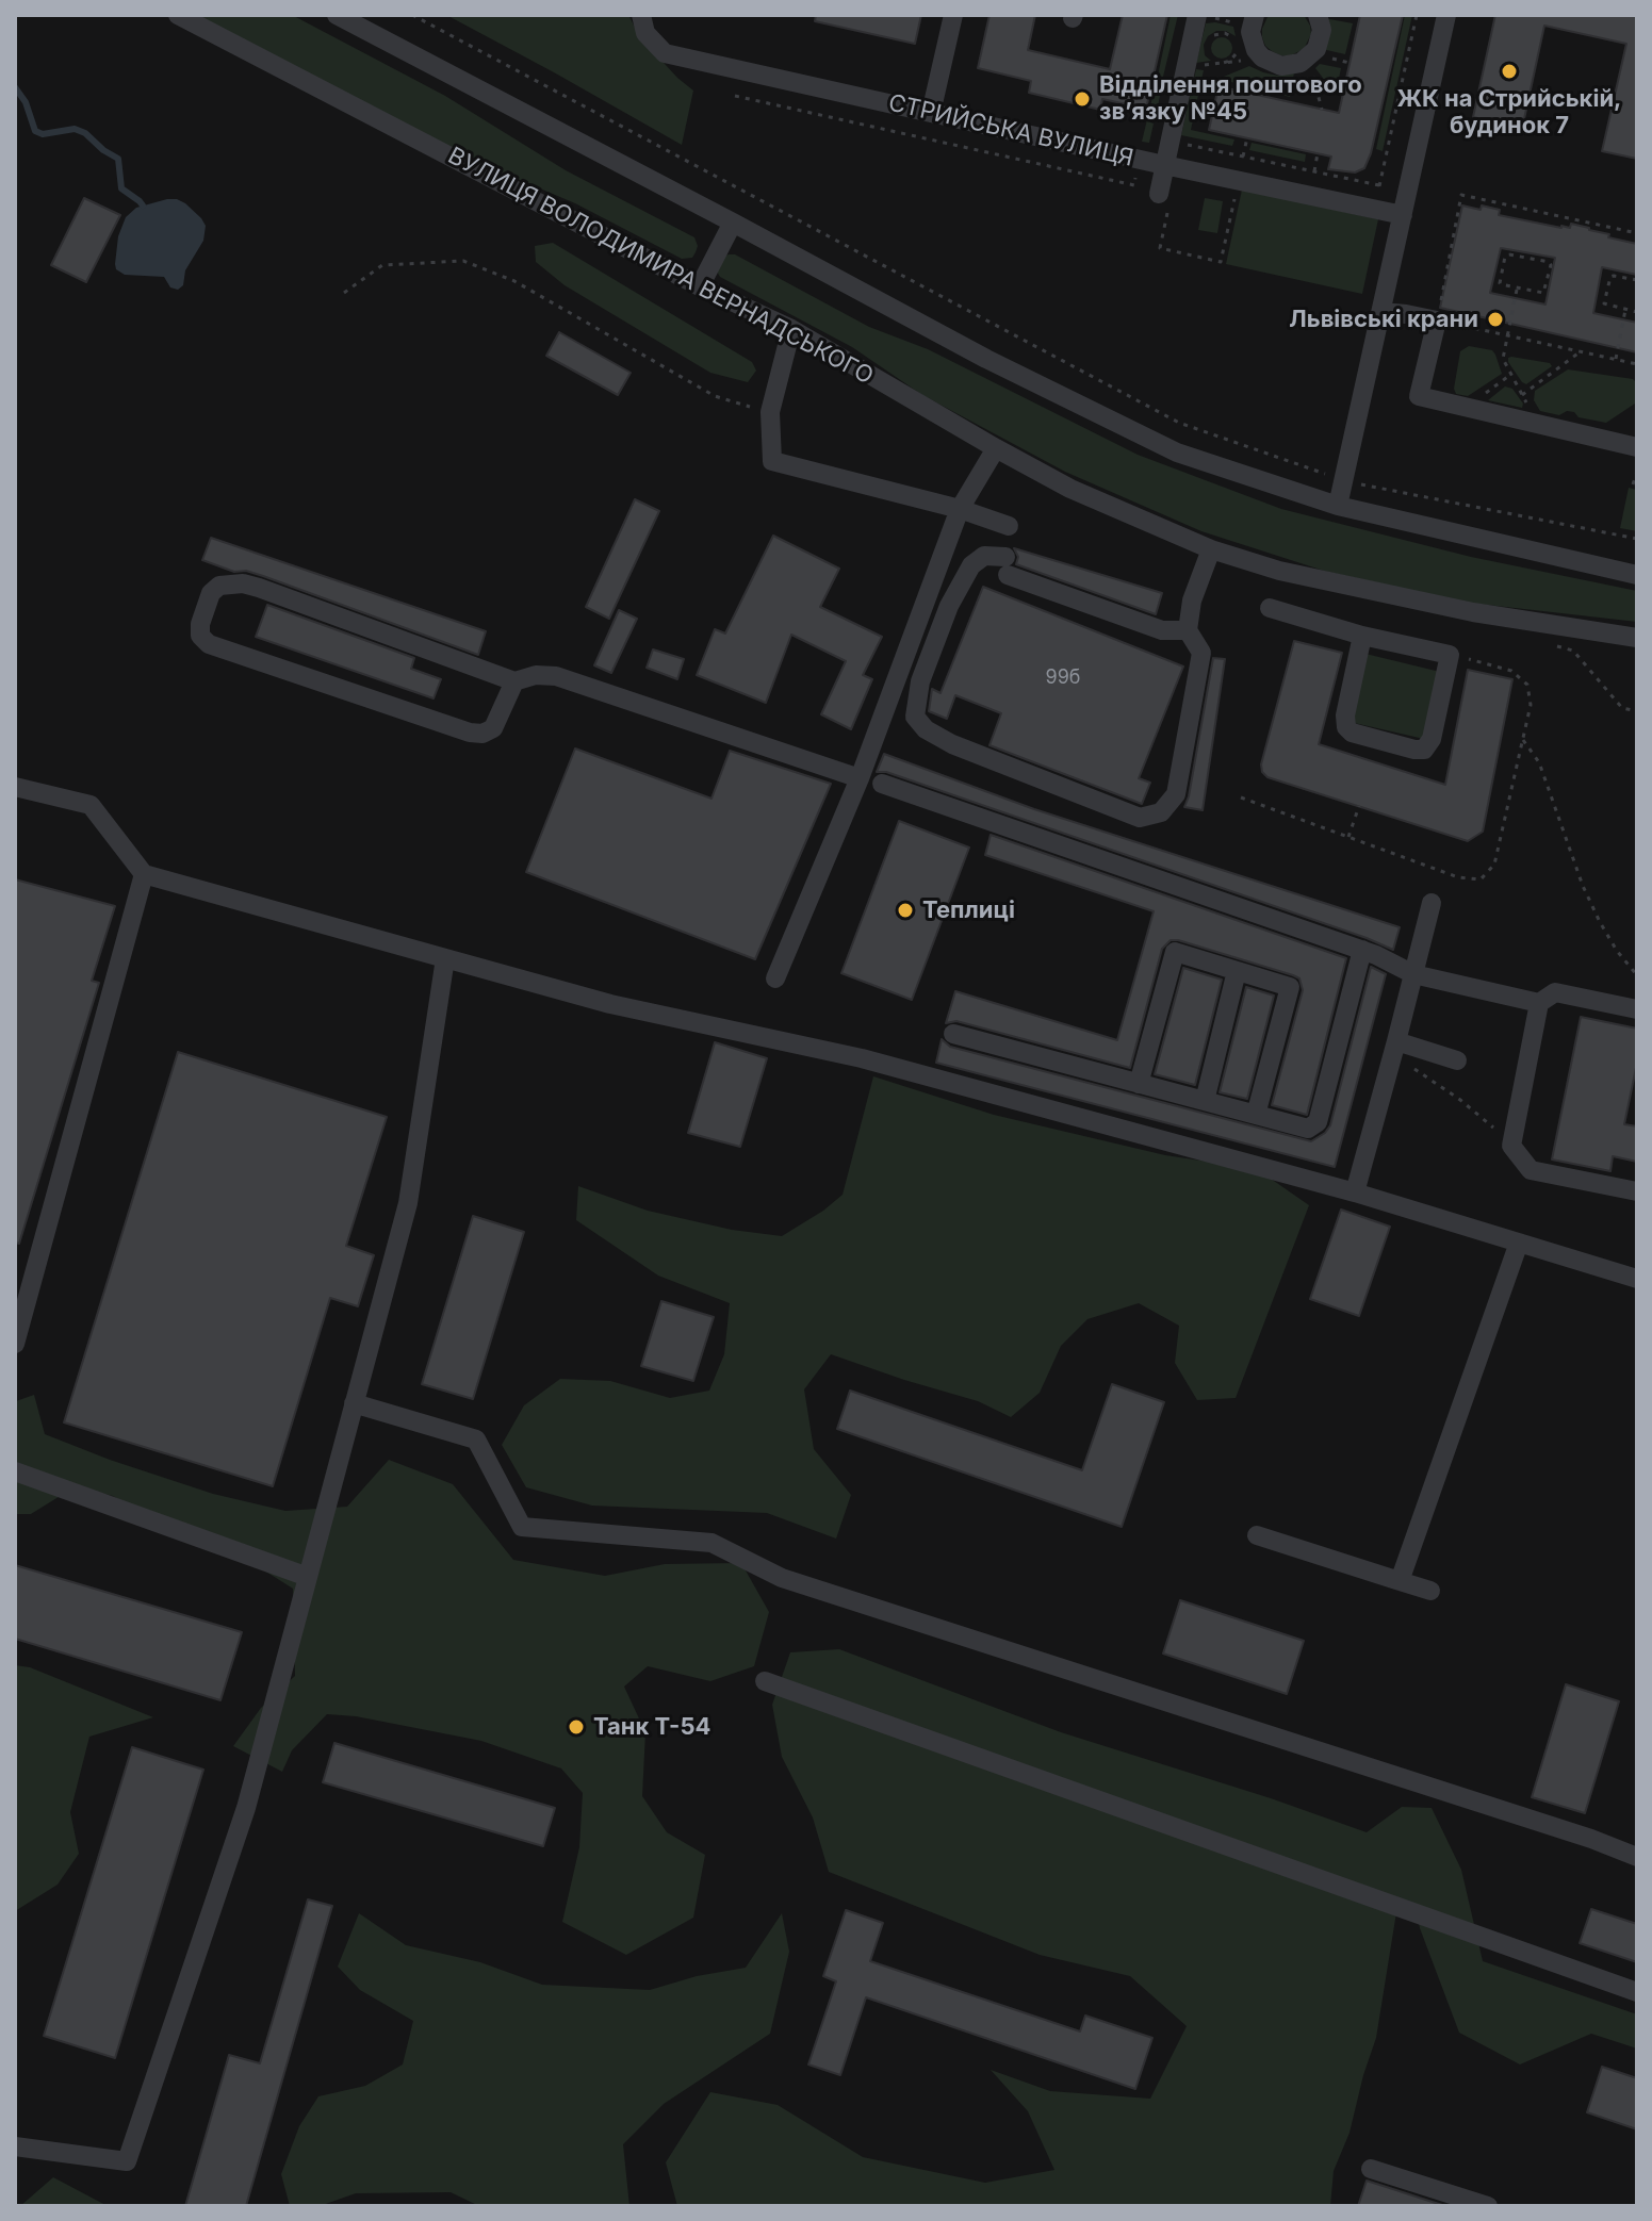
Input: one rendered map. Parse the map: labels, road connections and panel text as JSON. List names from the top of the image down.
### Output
{
  "streets": {
    "street": ["СТРИЙСЬКА ВУЛИЦЯ", "ВУЛИЦЯ ВОЛОДИМИРА ВЕРНАДСЬКОГО"]
  },
  "places": [
    "ЖК на Стрийській, будинок 7",
    "Відділення поштового зв’язку №45",
    "Львівські крани",
    "Теплиці",
    "Танк Т-54"
  ],
  "house_numbers": ["99б"]
}
